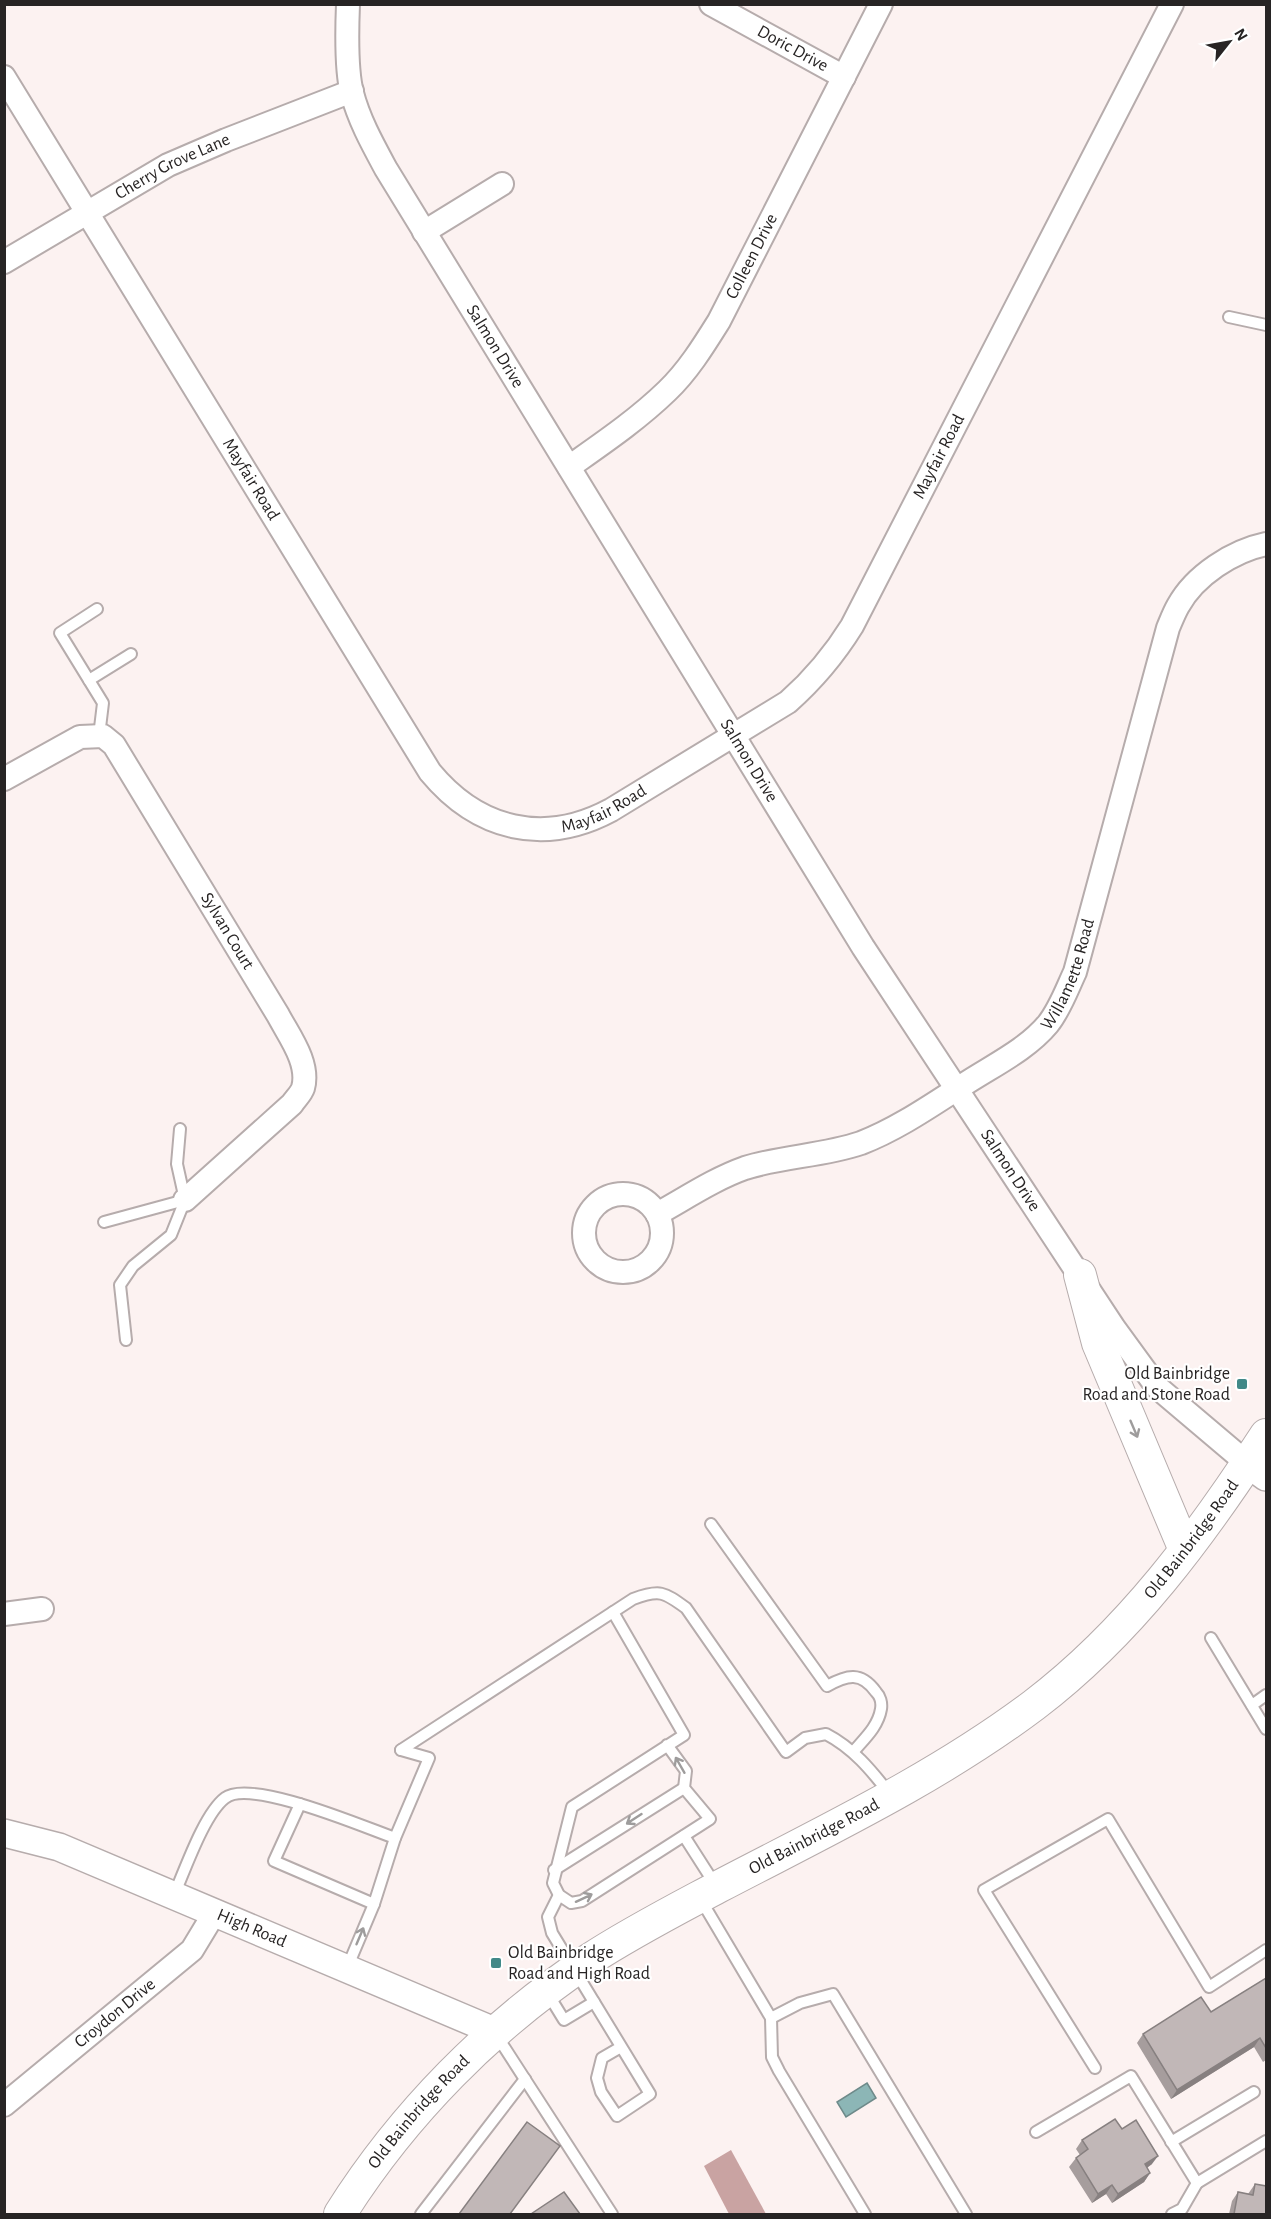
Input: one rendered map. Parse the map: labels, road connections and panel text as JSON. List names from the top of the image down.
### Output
{
  "streets": {
    "main road": ["Old Bainbridge Road"],
    "street": [
      "Doric Drive",
      "Cherry Grove Lane",
      "Colleen Drive",
      "Salmon Drive",
      "Mayfair Road",
      "Sylvan Court",
      "Willamette Road",
      "High Road",
      "Croydon Drive"
    ]
  },
  "crossings": [
    ["Doric Drive", "Colleen Drive"],
    ["Cherry Grove Lane", "Salmon Drive"],
    ["Cherry Grove Lane", "Mayfair Road"],
    ["Colleen Drive", "Salmon Drive"],
    ["Salmon Drive", "Mayfair Road"],
    ["Salmon Drive", "Willamette Road"],
    ["Salmon Drive", "Old Bainbridge Road"],
    ["Old Bainbridge Road", "High Road"],
    ["High Road", "Croydon Drive"]
  ],
  "places": {
    "transit": ["Old Bainbridge Road and Stone Road", "Old Bainbridge Road and High Road"]
  },
  "north": "top right"
}
